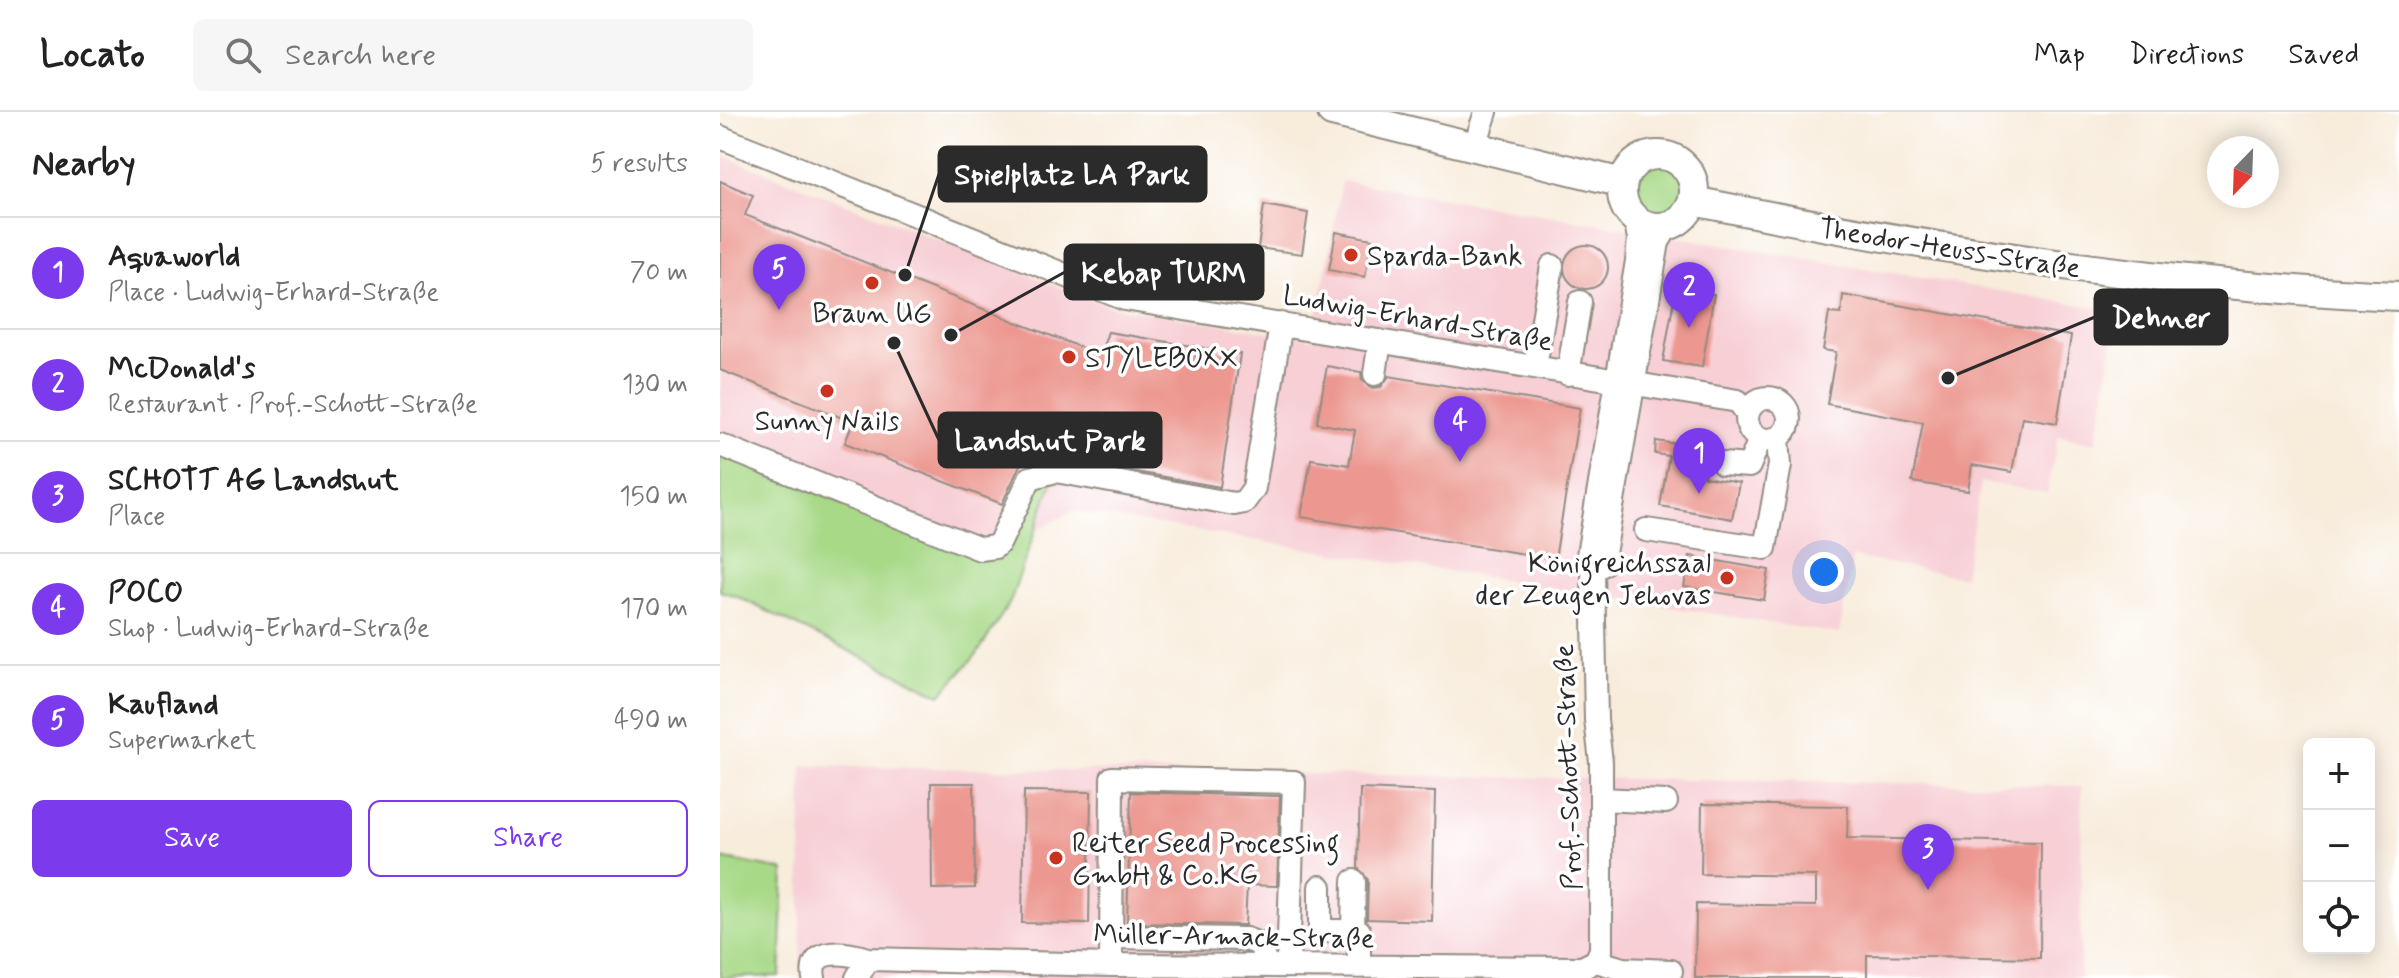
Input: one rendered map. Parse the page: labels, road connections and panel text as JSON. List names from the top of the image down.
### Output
{
  "streets": {
    "main road": ["Theodor-Heuss-Straße"],
    "street": ["Ludwig-Erhard-Straße", "Prof.-Schott-Straße", "Müller-Armack-Straße"]
  },
  "crossings": [
    ["Theodor-Heuss-Straße", "Prof.-Schott-Straße"],
    ["Ludwig-Erhard-Straße", "Prof.-Schott-Straße"],
    ["Prof.-Schott-Straße", "Müller-Armack-Straße"]
  ],
  "places": [
    "Sparda-Bank",
    "Spielplatz LA Park",
    "Braun UG",
    "Kebap TURM",
    "Landshut Park",
    "STYLEBOXX",
    "Dehner",
    "Sunny Nails",
    "Königreichssaal der Zeugen Jehovas",
    "Reiter Seed Processing GmbH & Co.KG"
  ],
  "north": "bottom left",
  "page": {
    "header": "Locato",
    "search": "Search here",
    "nav": ["Map", "Directions", "Saved"],
    "heading": ["Nearby", "5 results"],
    "list": [
      {
        "mark": "1",
        "name": "Aquaworld",
        "note": "Place · Ludwig-Erhard-Straße",
        "value": "70 m"
      },
      {
        "mark": "2",
        "name": "McDonald's",
        "note": "Restaurant · Prof.-Schott-Straße",
        "value": "130 m"
      },
      {
        "mark": "3",
        "name": "SCHOTT AG Landshut",
        "note": "Place",
        "value": "150 m"
      },
      {
        "mark": "4",
        "name": "POCO",
        "note": "Shop · Ludwig-Erhard-Straße",
        "value": "170 m"
      },
      {
        "mark": "5",
        "name": "Kaufland",
        "note": "Supermarket",
        "value": "490 m"
      }
    ],
    "pins": [
      "5",
      "2",
      "4",
      "1",
      "3"
    ],
    "map_buttons": ["+", "−"],
    "buttons": ["Save", "Share"]
  }
}
